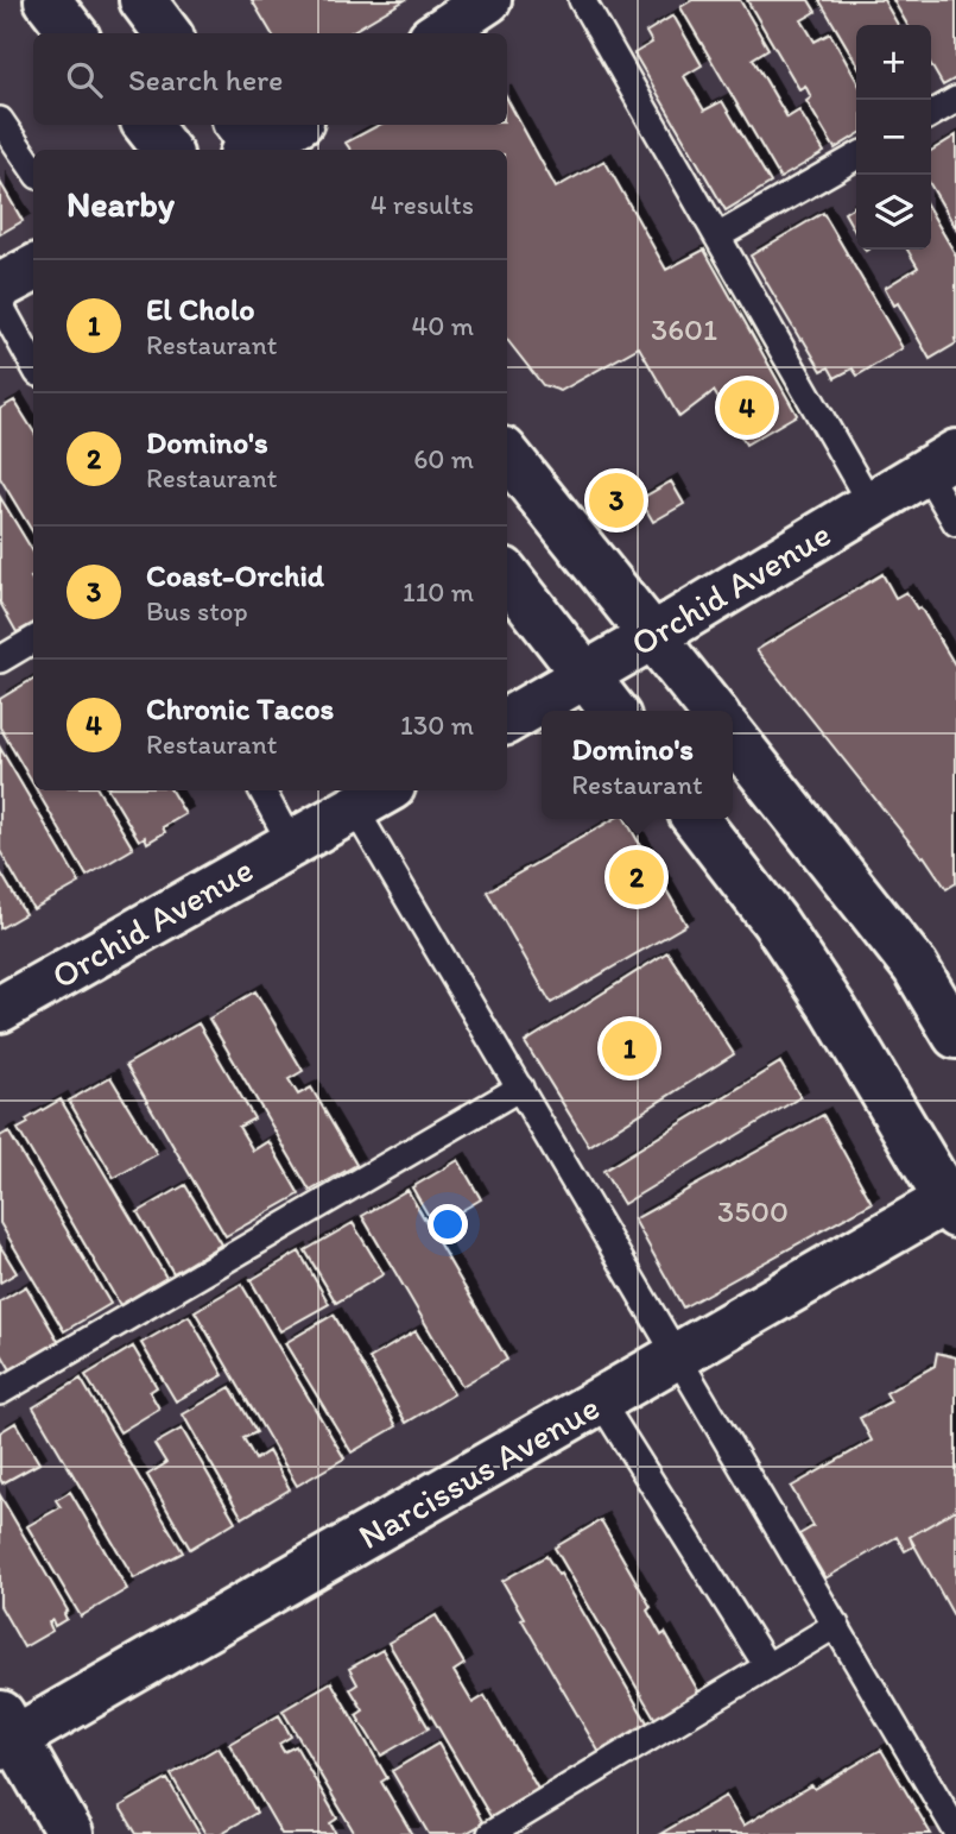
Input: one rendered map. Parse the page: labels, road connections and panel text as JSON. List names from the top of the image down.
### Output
{
  "streets": {
    "main road": ["Orchid Avenue", "Narcissus Avenue"]
  },
  "house_numbers": ["3601", "3500"],
  "page": {
    "map_buttons": ["+", "−"],
    "search": "Search here",
    "heading": ["Nearby", "4 results"],
    "list": [
      {
        "mark": "1",
        "name": "El Cholo",
        "note": "Restaurant",
        "value": "40 m"
      },
      {
        "mark": "2",
        "name": "Domino's",
        "note": "Restaurant",
        "value": "60 m"
      },
      {
        "mark": "3",
        "name": "Coast-Orchid",
        "note": "Bus stop",
        "value": "110 m"
      },
      {
        "mark": "4",
        "name": "Chronic Tacos",
        "note": "Restaurant",
        "value": "130 m"
      }
    ],
    "pins": [
      "4",
      "3",
      "2",
      "1"
    ],
    "popup": ["Domino's", "Restaurant"]
  }
}
